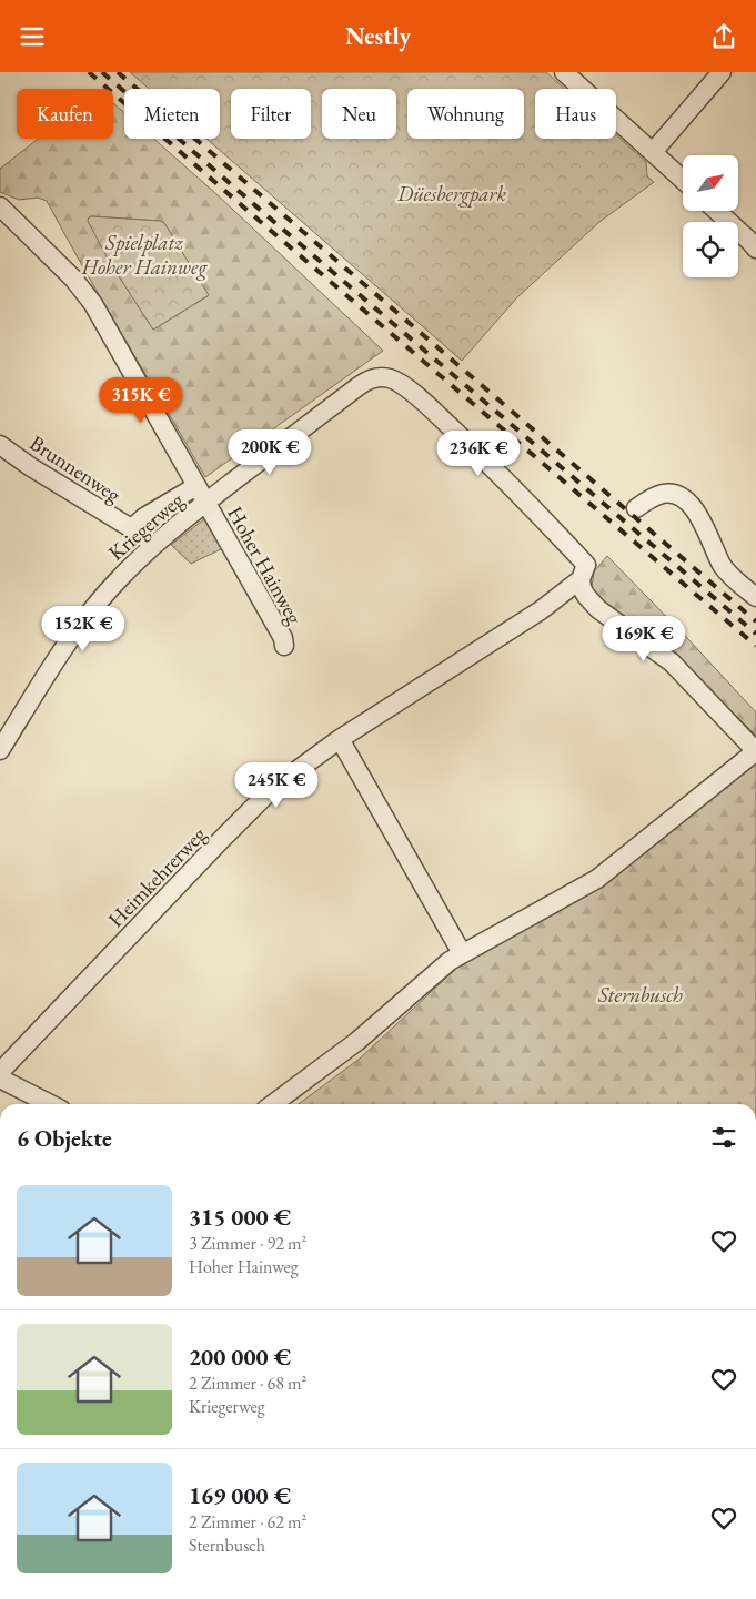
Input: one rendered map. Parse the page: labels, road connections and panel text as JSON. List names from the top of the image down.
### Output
{
  "streets": {
    "street": [
      "Brunnenweg",
      "Kriegerweg",
      "Hoher Hainweg",
      "Heimkehrerweg"
    ]
  },
  "crossings": [
    ["Brunnenweg", "Kriegerweg"],
    ["Kriegerweg", "Hoher Hainweg"],
    ["Kriegerweg", "Heimkehrerweg"]
  ],
  "parks": ["Düesbergpark", "Spielplatz Hoher Hainweg", "Sternbusch"],
  "north": "top right",
  "page": {
    "header": "Nestly",
    "chip": [
      "Kaufen",
      "Mieten",
      "Filter",
      "Neu",
      "Wohnung",
      "Haus"
    ],
    "price": [
      "315K €",
      "200K €",
      "236K €",
      "152K €",
      "169K €",
      "245K €"
    ],
    "heading": "6 Objekte",
    "list": [
      {
        "name": "315 000 €",
        "note": "3 Zimmer · 92 m² · Hoher Hainweg"
      },
      {
        "name": "200 000 €",
        "note": "2 Zimmer · 68 m² · Kriegerweg"
      },
      {
        "name": "169 000 €",
        "note": "2 Zimmer · 62 m² · Sternbusch"
      }
    ]
  }
}
